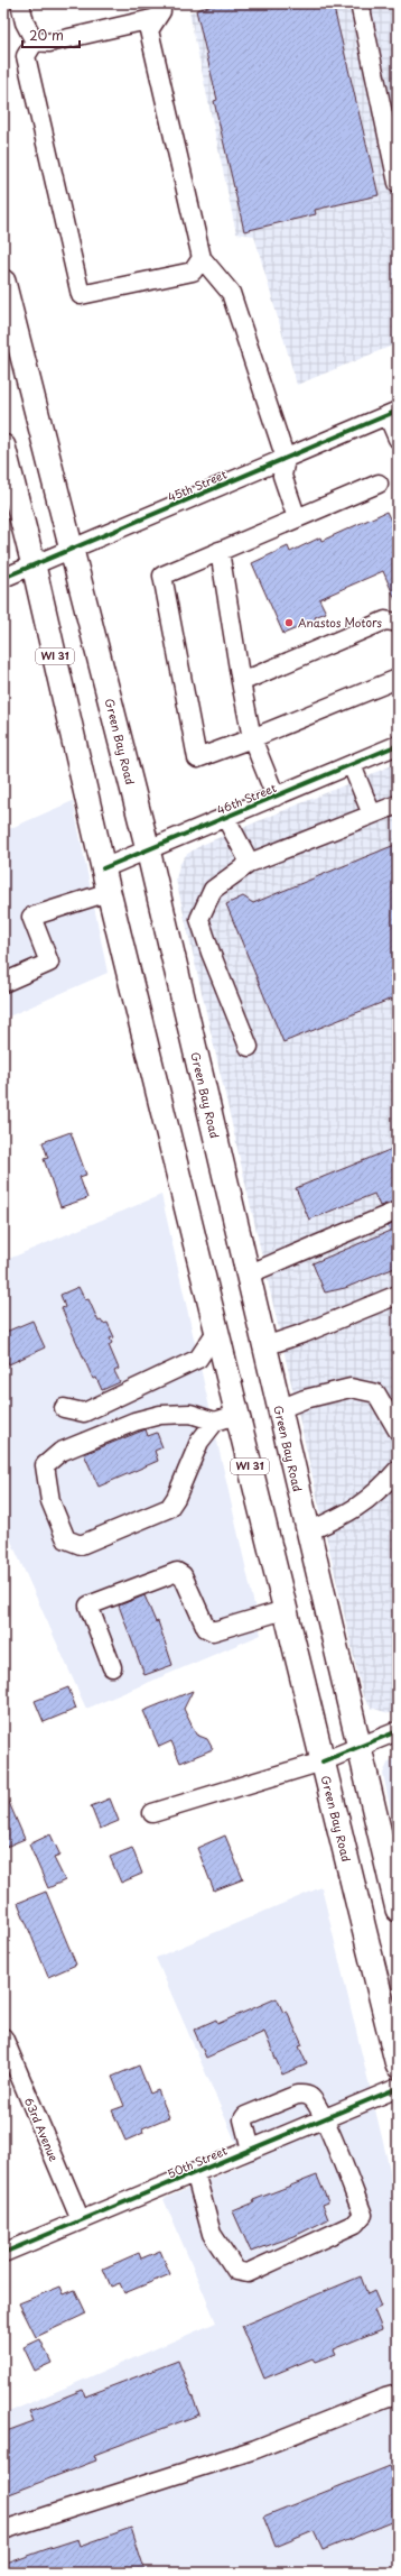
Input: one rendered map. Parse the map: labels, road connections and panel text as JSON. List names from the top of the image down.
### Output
{
  "streets": {
    "main road": ["WI 31", "Green Bay Road"],
    "street": [
      "45th Street",
      "46th Street",
      "63rd Avenue",
      "50th Street"
    ]
  },
  "crossings": [
    ["45th Street", "Green Bay Road"],
    ["Green Bay Road", "46th Street"],
    ["63rd Avenue", "50th Street"]
  ],
  "places": ["Anastos Motors"],
  "scale_bar": "20 m"
}
